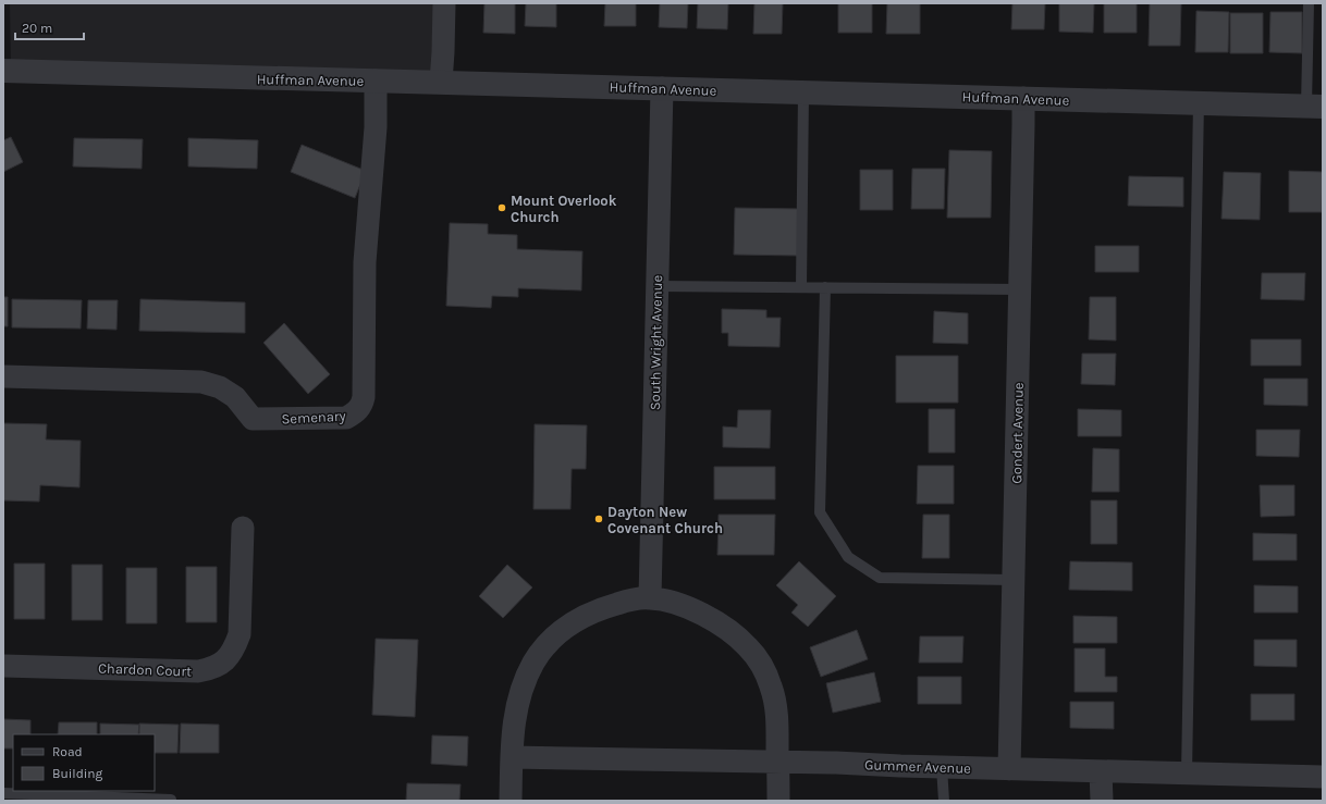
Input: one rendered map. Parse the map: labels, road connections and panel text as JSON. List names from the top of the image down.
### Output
{
  "streets": {
    "street": [
      "Huffman Avenue",
      "South Wright Avenue",
      "Semenary",
      "Gondert Avenue",
      "Chardon Court",
      "Gummer Avenue"
    ]
  },
  "crossings": [
    ["Huffman Avenue", "South Wright Avenue"],
    ["Huffman Avenue", "Semenary"],
    ["Huffman Avenue", "Gondert Avenue"],
    ["Gondert Avenue", "Gummer Avenue"]
  ],
  "places": ["Mount Overlook Church", "Dayton New Covenant Church"],
  "legend": ["Road", "Building"],
  "scale_bar": "20 m"
}
